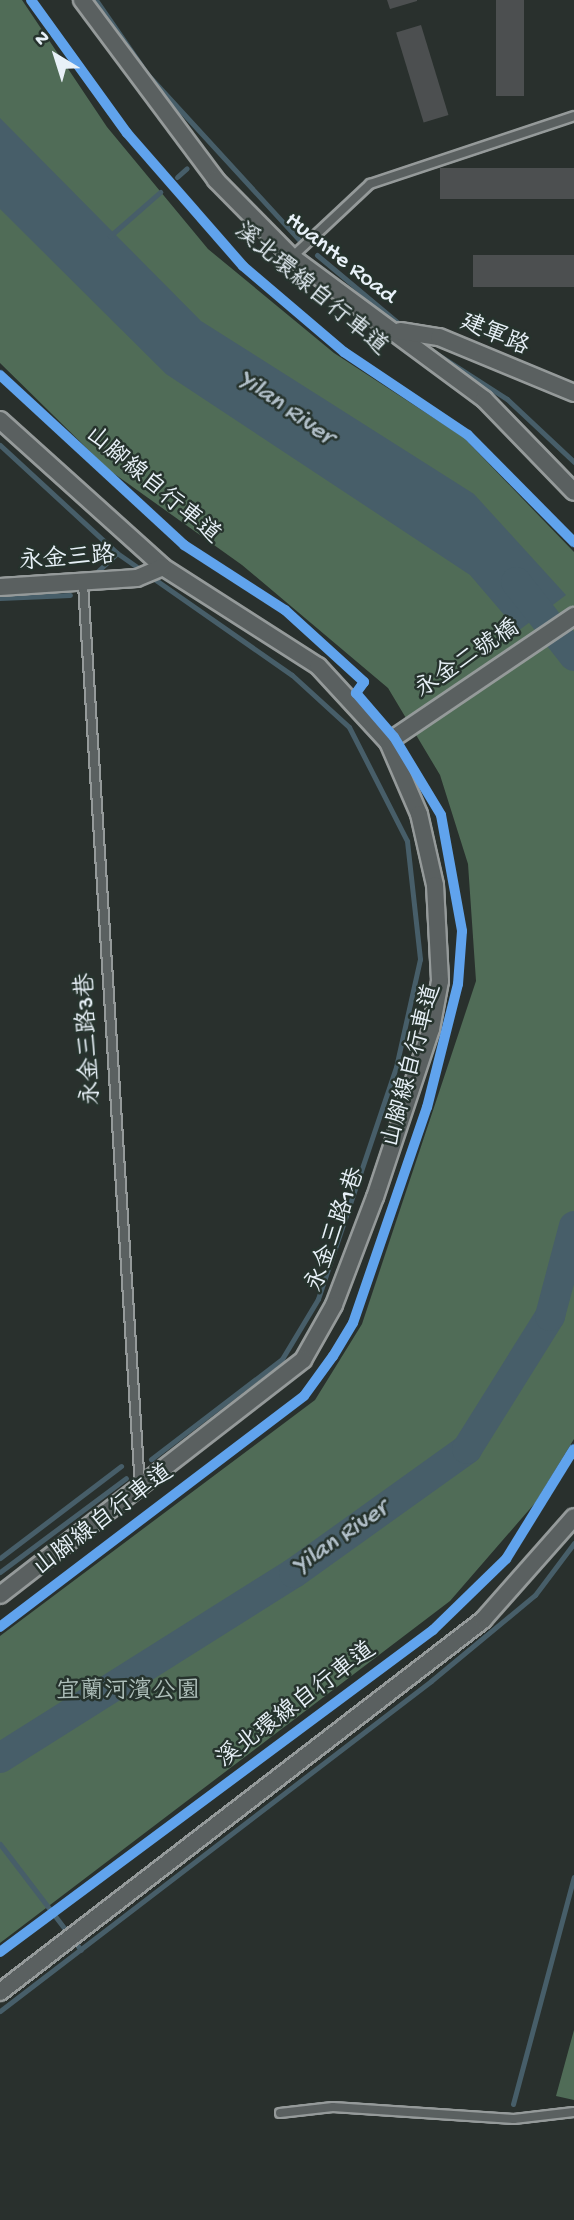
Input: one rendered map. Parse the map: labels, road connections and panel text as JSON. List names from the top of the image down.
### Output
{
  "streets": {
    "street": [
      "HuanHe Road",
      "建軍路",
      "永金三路",
      "永金二號橋",
      "永金三路1巷"
    ],
    "lane": ["永金三路3巷"],
    "cycle path": ["溪北環線自行車道", "山腳線自行車道"]
  },
  "crossings": [
    ["HuanHe Road", "建軍路"],
    ["永金三路", "永金三路3巷"],
    ["永金三路", "永金三路1巷"],
    ["永金二號橋", "永金三路1巷"],
    ["永金三路3巷", "永金三路1巷"]
  ],
  "water": ["Yilan River"],
  "parks": ["宜蘭河濱公園"],
  "north": "top left"
}
